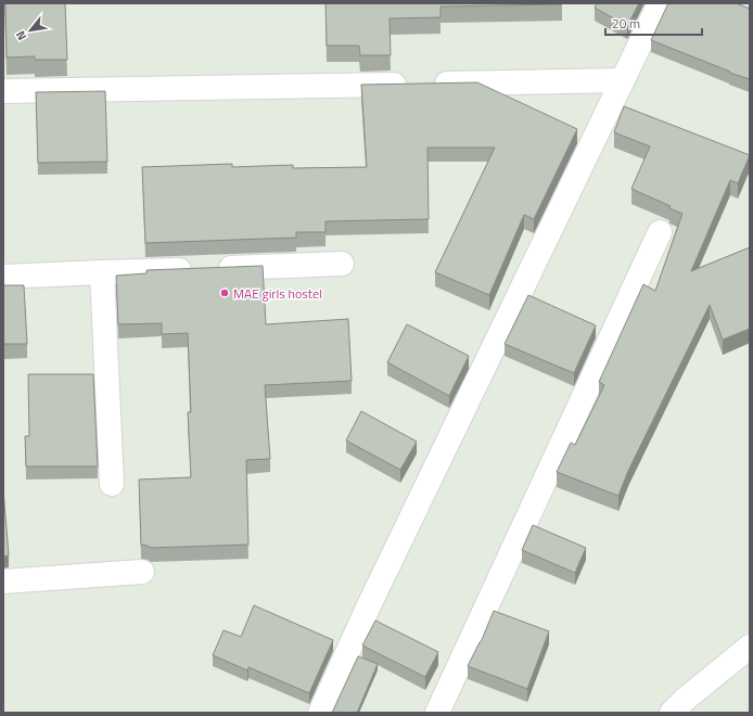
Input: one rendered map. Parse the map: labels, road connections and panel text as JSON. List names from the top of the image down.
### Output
{
  "places": ["MAE girls hostel"],
  "scale_bar": "20 m",
  "north": "bottom left"
}
